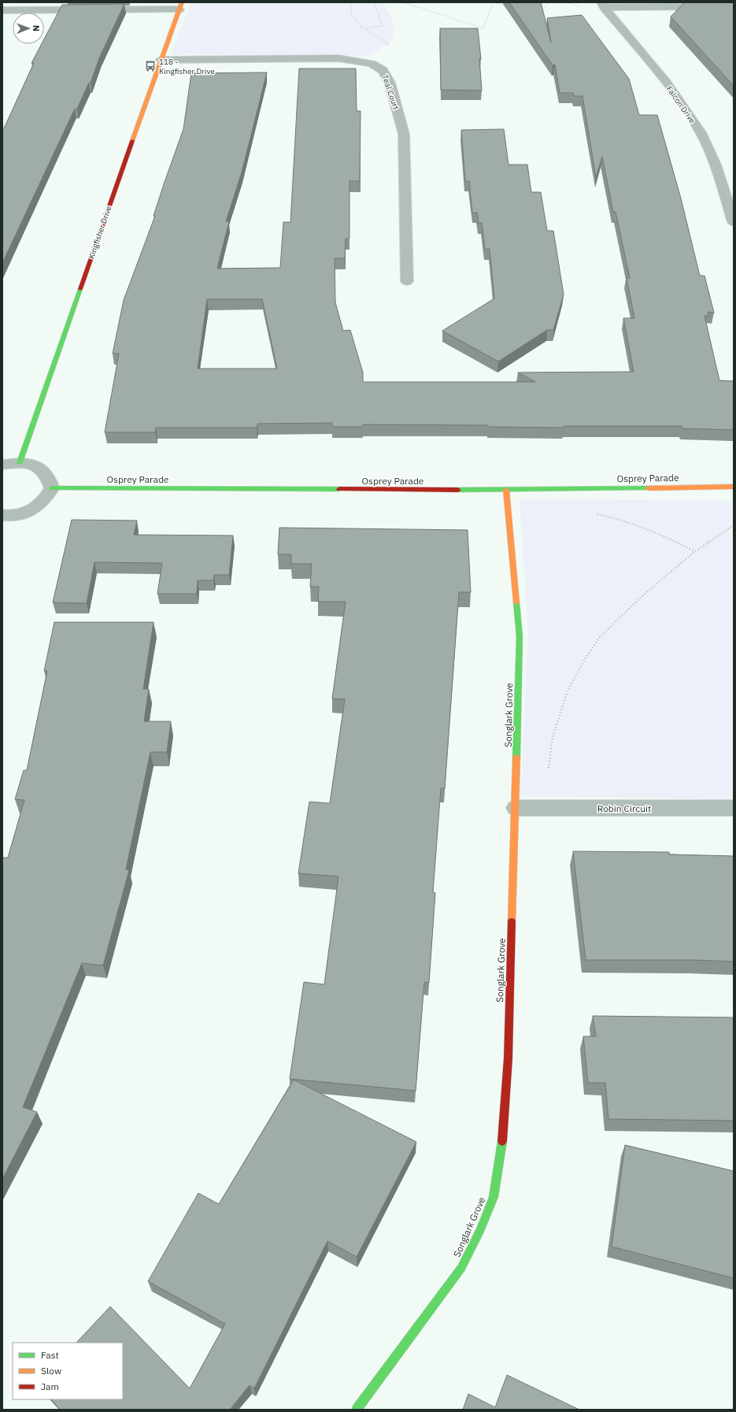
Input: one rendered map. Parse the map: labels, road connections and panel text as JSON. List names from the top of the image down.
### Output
{
  "streets": {
    "street": [
      "Teal Court",
      "Falcon Drive",
      "Kingfisher Drive",
      "Osprey Parade",
      "Songlark Grove",
      "Robin Circuit"
    ]
  },
  "crossings": [
    ["Teal Court", "Kingfisher Drive"],
    ["Osprey Parade", "Songlark Grove"],
    ["Songlark Grove", "Robin Circuit"]
  ],
  "places": {
    "bus stop": ["118 - Kingfisher Drive"]
  },
  "legend": ["Fast", "Slow", "Jam"],
  "north": "right"
}
